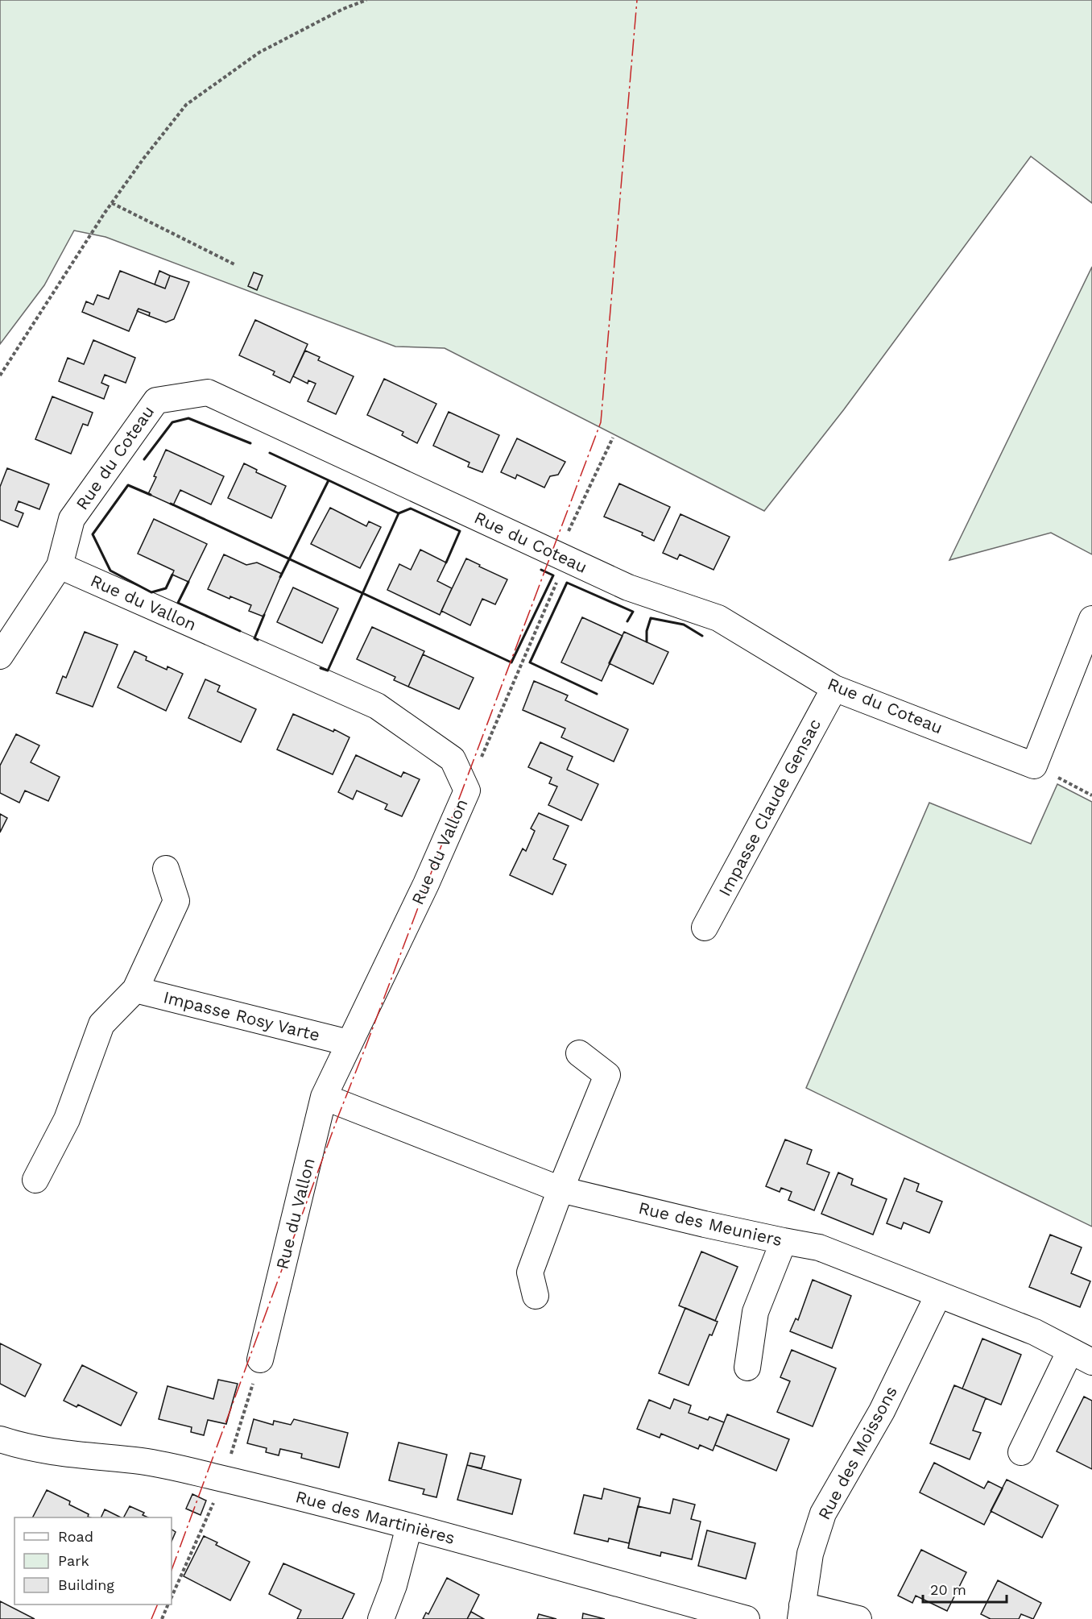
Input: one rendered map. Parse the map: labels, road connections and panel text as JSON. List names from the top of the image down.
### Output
{
  "streets": {
    "street": [
      "Rue du Coteau",
      "Rue du Vallon",
      "Impasse Claude Gensac",
      "Impasse Rosy Varte",
      "Rue des Meuniers",
      "Rue des Moissons",
      "Rue des Martinières"
    ]
  },
  "crossings": [
    ["Rue du Coteau", "Rue du Vallon"],
    ["Rue du Coteau", "Impasse Claude Gensac"],
    ["Rue du Vallon", "Impasse Rosy Varte"],
    ["Rue du Vallon", "Rue des Meuniers"],
    ["Rue des Meuniers", "Rue des Moissons"]
  ],
  "legend": ["Road", "Park", "Building"],
  "scale_bar": "20 m"
}
